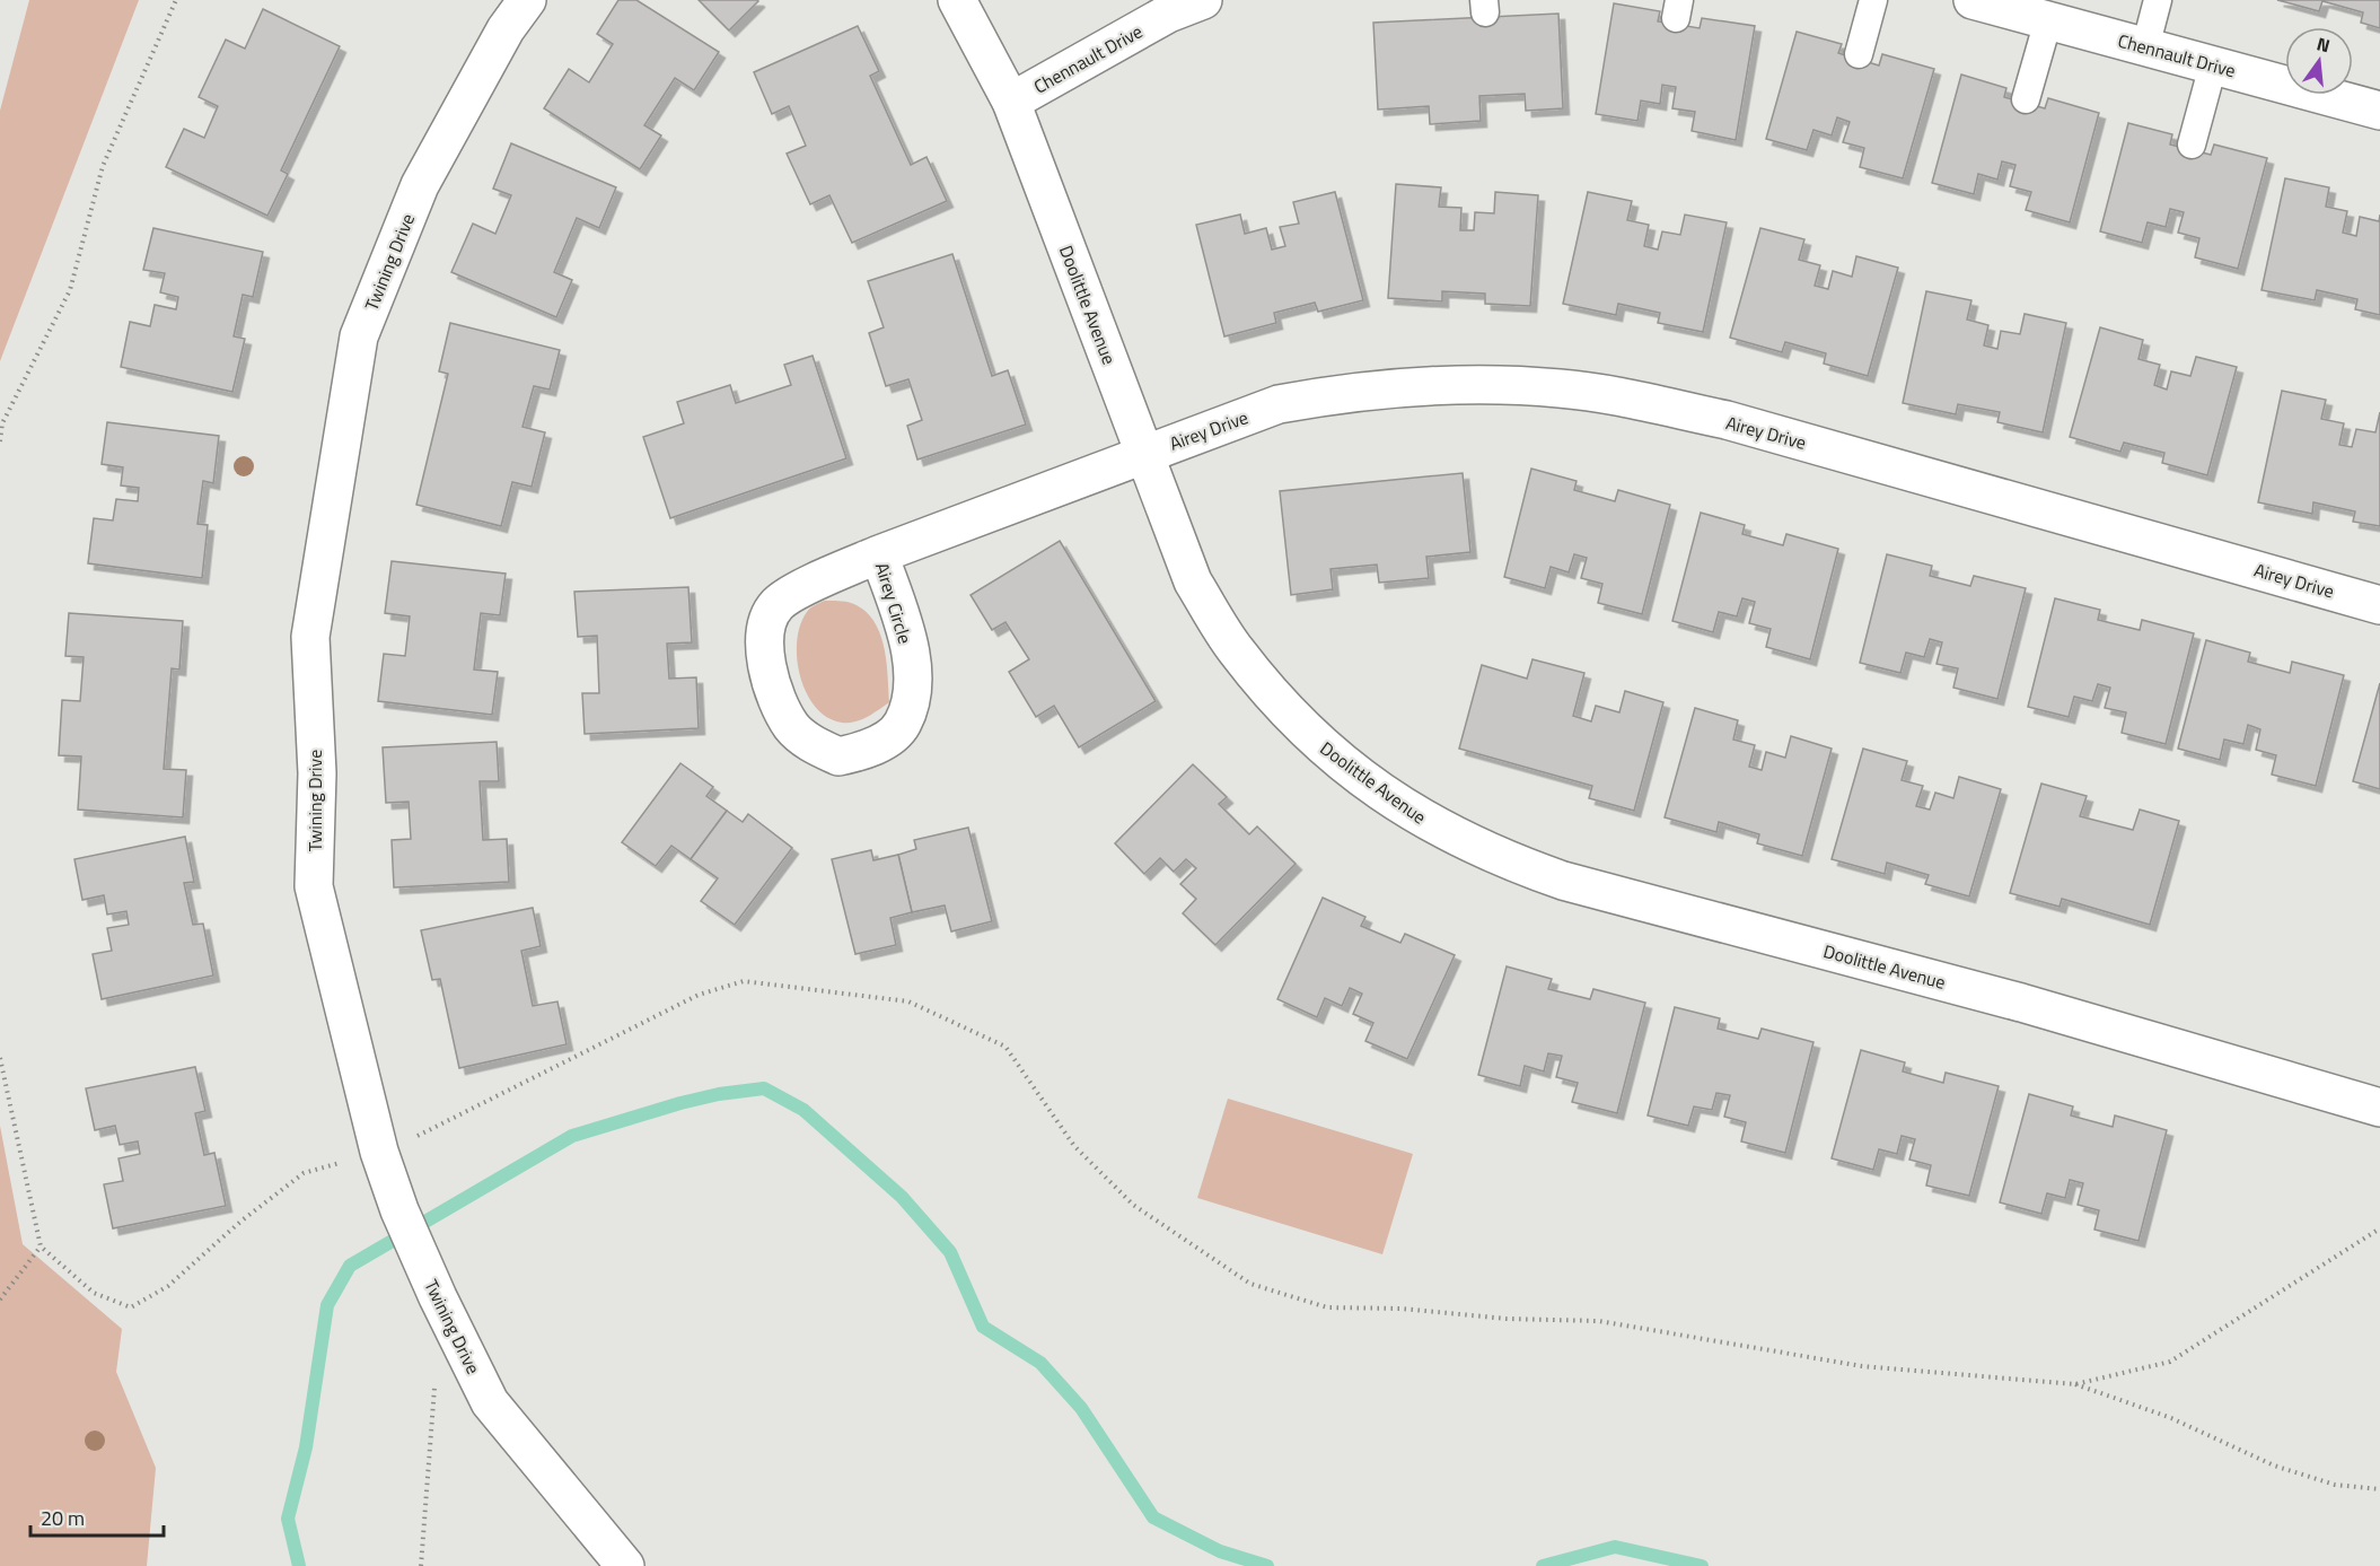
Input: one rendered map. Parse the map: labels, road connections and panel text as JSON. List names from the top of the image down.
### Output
{
  "streets": {
    "street": [
      "Chennault Drive",
      "Twining Drive",
      "Doolittle Avenue",
      "Airey Drive",
      "Airey Circle"
    ]
  },
  "crossings": [
    ["Chennault Drive", "Doolittle Avenue"],
    ["Doolittle Avenue", "Airey Drive"],
    ["Doolittle Avenue", "Airey Circle"],
    ["Airey Drive", "Airey Circle"]
  ],
  "scale_bar": "20 m",
  "north": "top"
}
